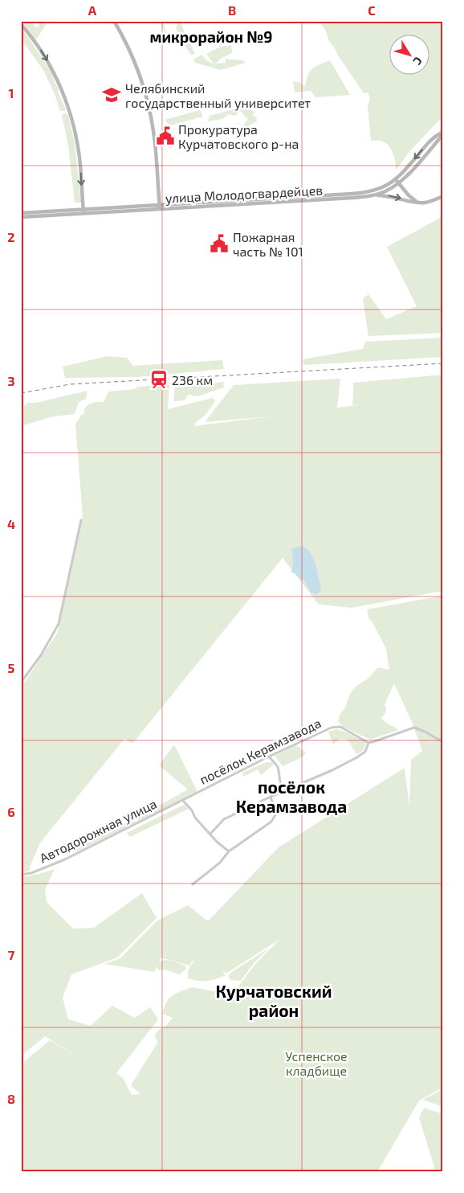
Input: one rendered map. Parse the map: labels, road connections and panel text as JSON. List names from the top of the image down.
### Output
{
  "streets": {
    "main road": ["улица Молодогвардейцев"],
    "street": ["посёлок Керамзавода", "Автодорожная улица"]
  },
  "crossings": [
    ["посёлок Керамзавода", "Автодорожная улица"]
  ],
  "districts": ["микрорайон №9", "посёлок Керамзавода", "Курчатовский район"],
  "parks": ["Успенское кладбище"],
  "places": {
    "school or university": ["Челябинский государственный университет"],
    "public building": ["Прокуратура Курчатовского р-на", "Пожарная часть № 101"],
    "station": ["236 км"]
  },
  "north": "bottom right",
  "grid": {
    "columns": ["A", "B", "C"],
    "rows": [
      "1",
      "2",
      "3",
      "4",
      "5",
      "6",
      "7",
      "8"
    ]
  }
}
